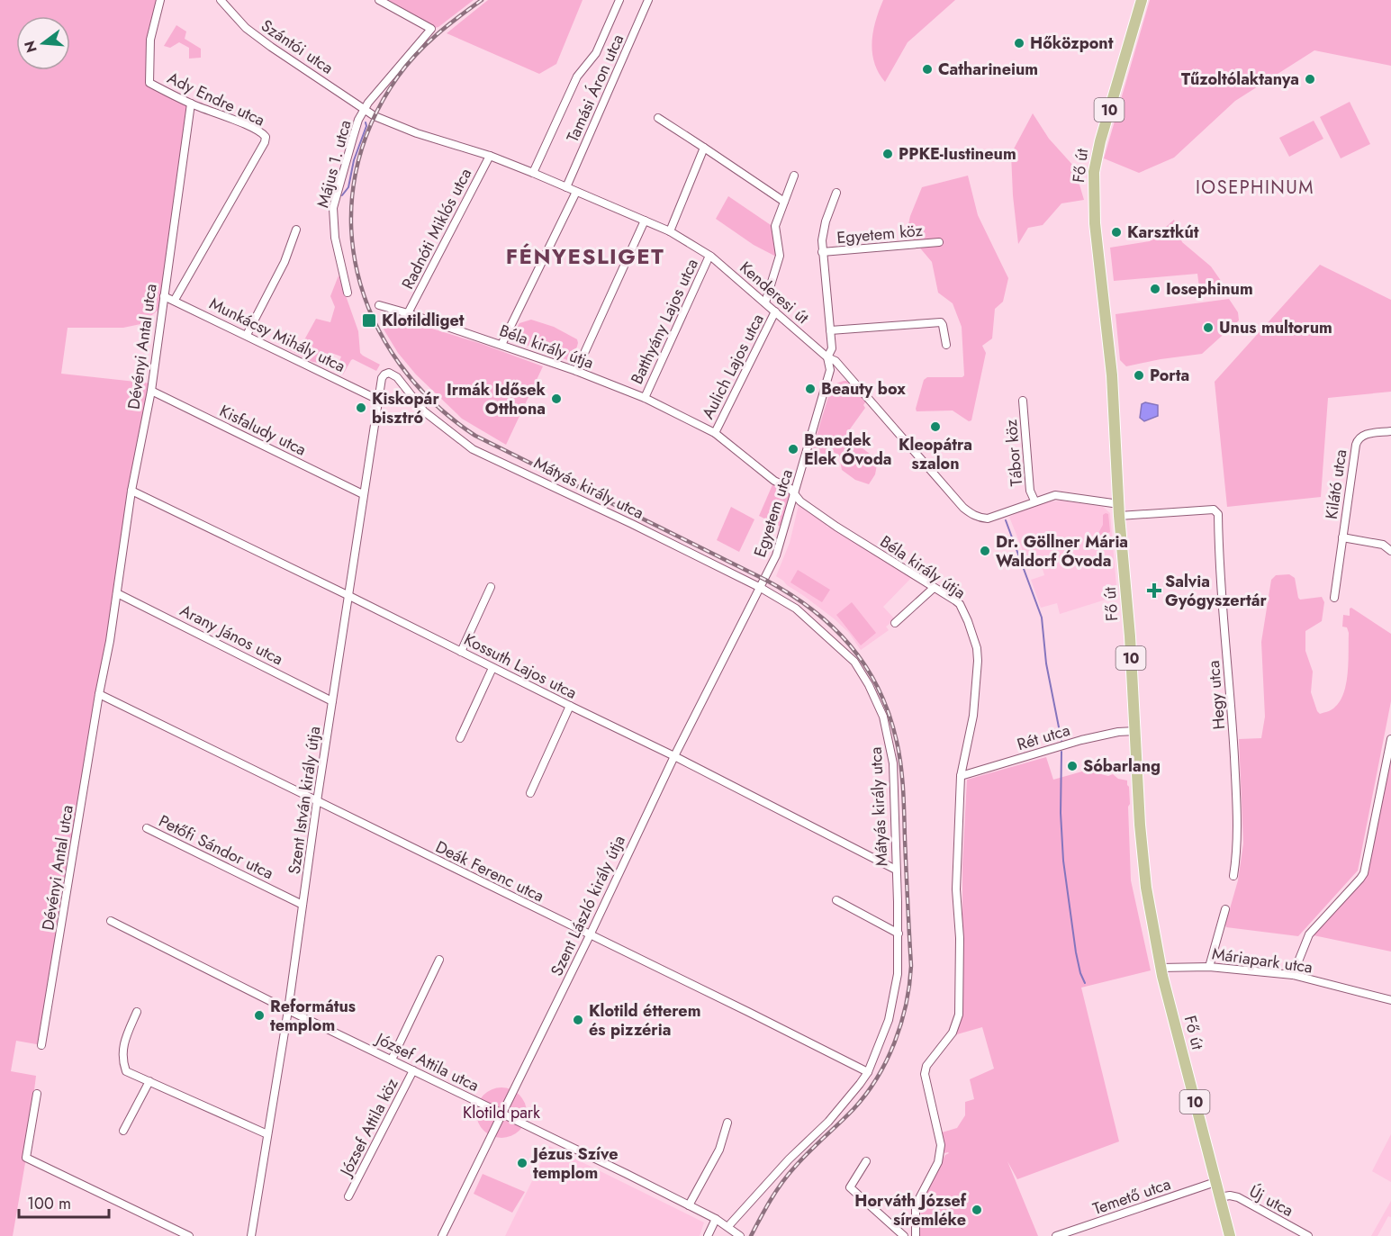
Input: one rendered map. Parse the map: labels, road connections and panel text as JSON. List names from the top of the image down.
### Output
{
  "streets": {
    "main road": ["10", "Fő út"],
    "street": [
      "Szántói utca",
      "Tamási Áron utca",
      "Ady Endre utca",
      "Május 1. utca",
      "Radnóti Miklós utca",
      "Egyetem köz",
      "Kenderesi út",
      "Batthyány Lajos utca",
      "Munkácsy Mihály utca",
      "Dévényi Antal utca",
      "Béla király útja",
      "Aulich Lajos utca",
      "Kisfaludy utca",
      "Tábor köz",
      "Kilátó utca",
      "Mátyás király utca",
      "Egyetem utca",
      "Arany János utca",
      "Kossuth Lajos utca",
      "Hegy utca",
      "Rét utca",
      "Szent István király útja",
      "Petőfi Sándor utca",
      "Deák Ferenc utca",
      "Szent László király útja",
      "Máriapark utca",
      "József Attila utca",
      "József Attila köz",
      "Temető utca",
      "Új utca"
    ]
  },
  "crossings": [
    ["Szántói utca", "Május 1. utca"],
    ["Szántói utca", "Kenderesi út"],
    ["Tamási Áron utca", "Kenderesi út"],
    ["Ady Endre utca", "Munkácsy Mihály utca"],
    ["Ady Endre utca", "Dévényi Antal utca"],
    ["Május 1. utca", "Kenderesi út"],
    ["Fő út", "Kenderesi út"],
    ["Fő út", "Rét utca"],
    ["Fő út", "Máriapark utca"],
    ["Fő út", "Temető utca"],
    ["Fő út", "Új utca"],
    ["Radnóti Miklós utca", "Kenderesi út"],
    ["Radnóti Miklós utca", "Béla király útja"],
    ["Egyetem köz", "Egyetem utca"],
    ["Kenderesi út", "Batthyány Lajos utca"],
    ["Kenderesi út", "Aulich Lajos utca"],
    ["Kenderesi út", "Tábor köz"],
    ["Kenderesi út", "Egyetem utca"],
    ["Kenderesi út", "Hegy utca"],
    ["Batthyány Lajos utca", "Béla király útja"],
    ["Munkácsy Mihály utca", "Dévényi Antal utca"],
    ["Munkácsy Mihály utca", "Szent István király útja"],
    ["Dévényi Antal utca", "Kisfaludy utca"],
    ["Dévényi Antal utca", "Arany János utca"],
    ["Dévényi Antal utca", "Kossuth Lajos utca"],
    ["Dévényi Antal utca", "Deák Ferenc utca"],
    ["Béla király útja", "Aulich Lajos utca"],
    ["Béla király útja", "Egyetem utca"],
    ["Béla király útja", "Rét utca"],
    ["Kisfaludy utca", "Szent István király útja"],
    ["Mátyás király utca", "Egyetem utca"],
    ["Mátyás király utca", "Kossuth Lajos utca"],
    ["Mátyás király utca", "Szent István király útja"],
    ["Mátyás király utca", "Deák Ferenc utca"],
    ["Mátyás király utca", "Szent László király útja"],
    ["Mátyás király utca", "József Attila utca"],
    ["Egyetem utca", "Szent László király útja"],
    ["Arany János utca", "Szent István király útja"],
    ["Kossuth Lajos utca", "Szent István király útja"],
    ["Kossuth Lajos utca", "Szent László király útja"],
    ["Szent István király útja", "Petőfi Sándor utca"],
    ["Szent István király útja", "Deák Ferenc utca"],
    ["Szent István király útja", "József Attila utca"],
    ["Deák Ferenc utca", "Szent László király útja"],
    ["Szent László király útja", "József Attila utca"],
    ["József Attila utca", "József Attila köz"]
  ],
  "districts": ["IOSEPHINUM", "FÉNYESLIGET"],
  "parks": ["Klotild park"],
  "places": {
    "other": [
      "Hőközpont",
      "Catharineium",
      "Tűzoltólaktanya",
      "PPKE-Iustineum",
      "Karsztkút",
      "Iosephinum",
      "Unus multorum",
      "Porta",
      "Beauty box",
      "Irmák Idősek Otthona",
      "Kiskopár bisztró",
      "Kleopátra szalon",
      "Benedek Elek Óvoda",
      "Dr. Göllner Mária Waldorf Óvoda",
      "Sóbarlang",
      "Református templom",
      "Klotild étterem és pizzéria",
      "Jézus Szíve templom",
      "Horváth József síremléke"
    ],
    "transit": ["Klotildliget"],
    "health": ["Salvia Gyógyszertár"]
  },
  "scale_bar": "100 m",
  "north": "left"
}
